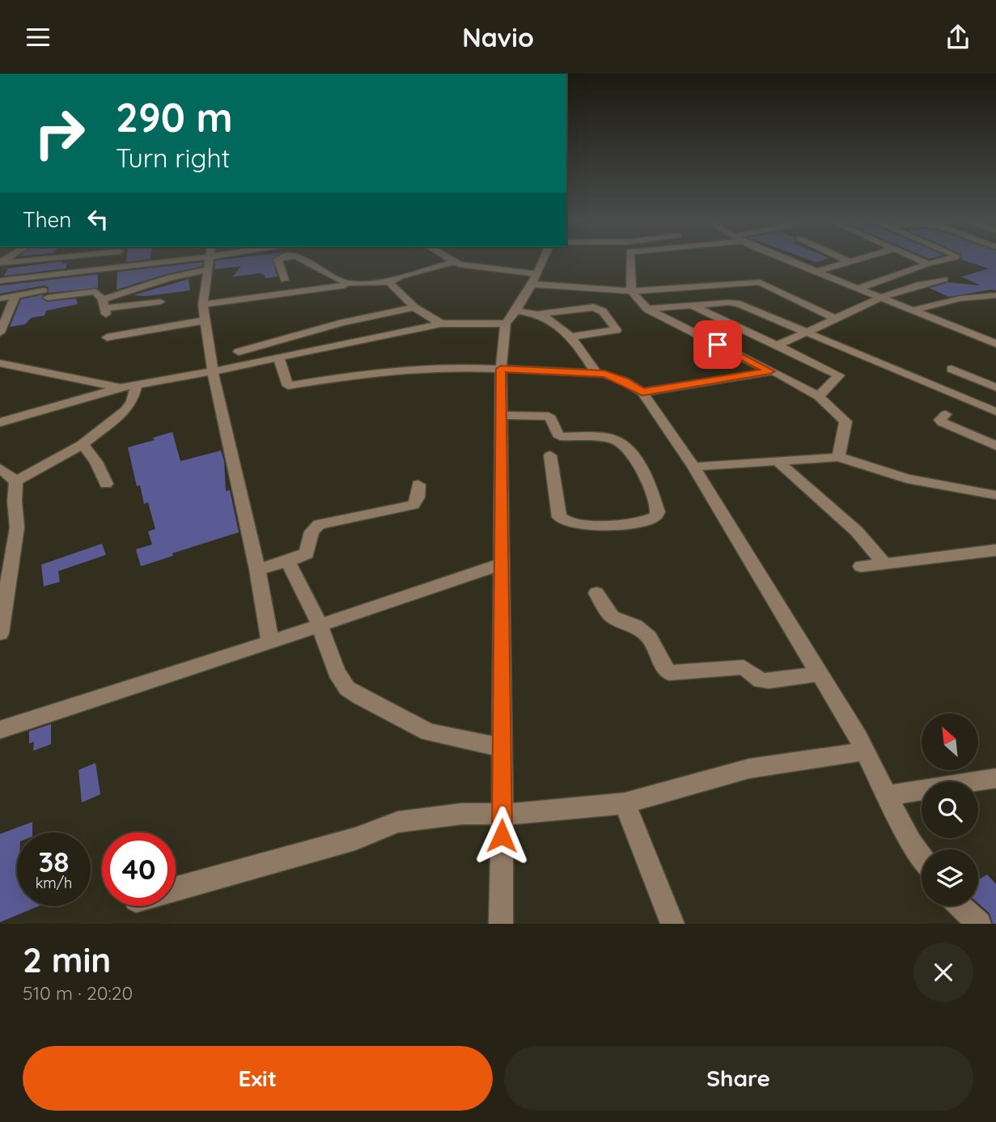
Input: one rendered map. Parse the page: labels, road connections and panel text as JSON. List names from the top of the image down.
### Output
{
  "north": "top left",
  "page": {
    "header": "Navio",
    "turn": ["290 m", "Turn right"],
    "then": "Then",
    "speed": "38 km/h",
    "limit": "40",
    "heading": ["2 min", "510 m · 20:20"],
    "buttons": ["Exit", "Share"]
  }
}
